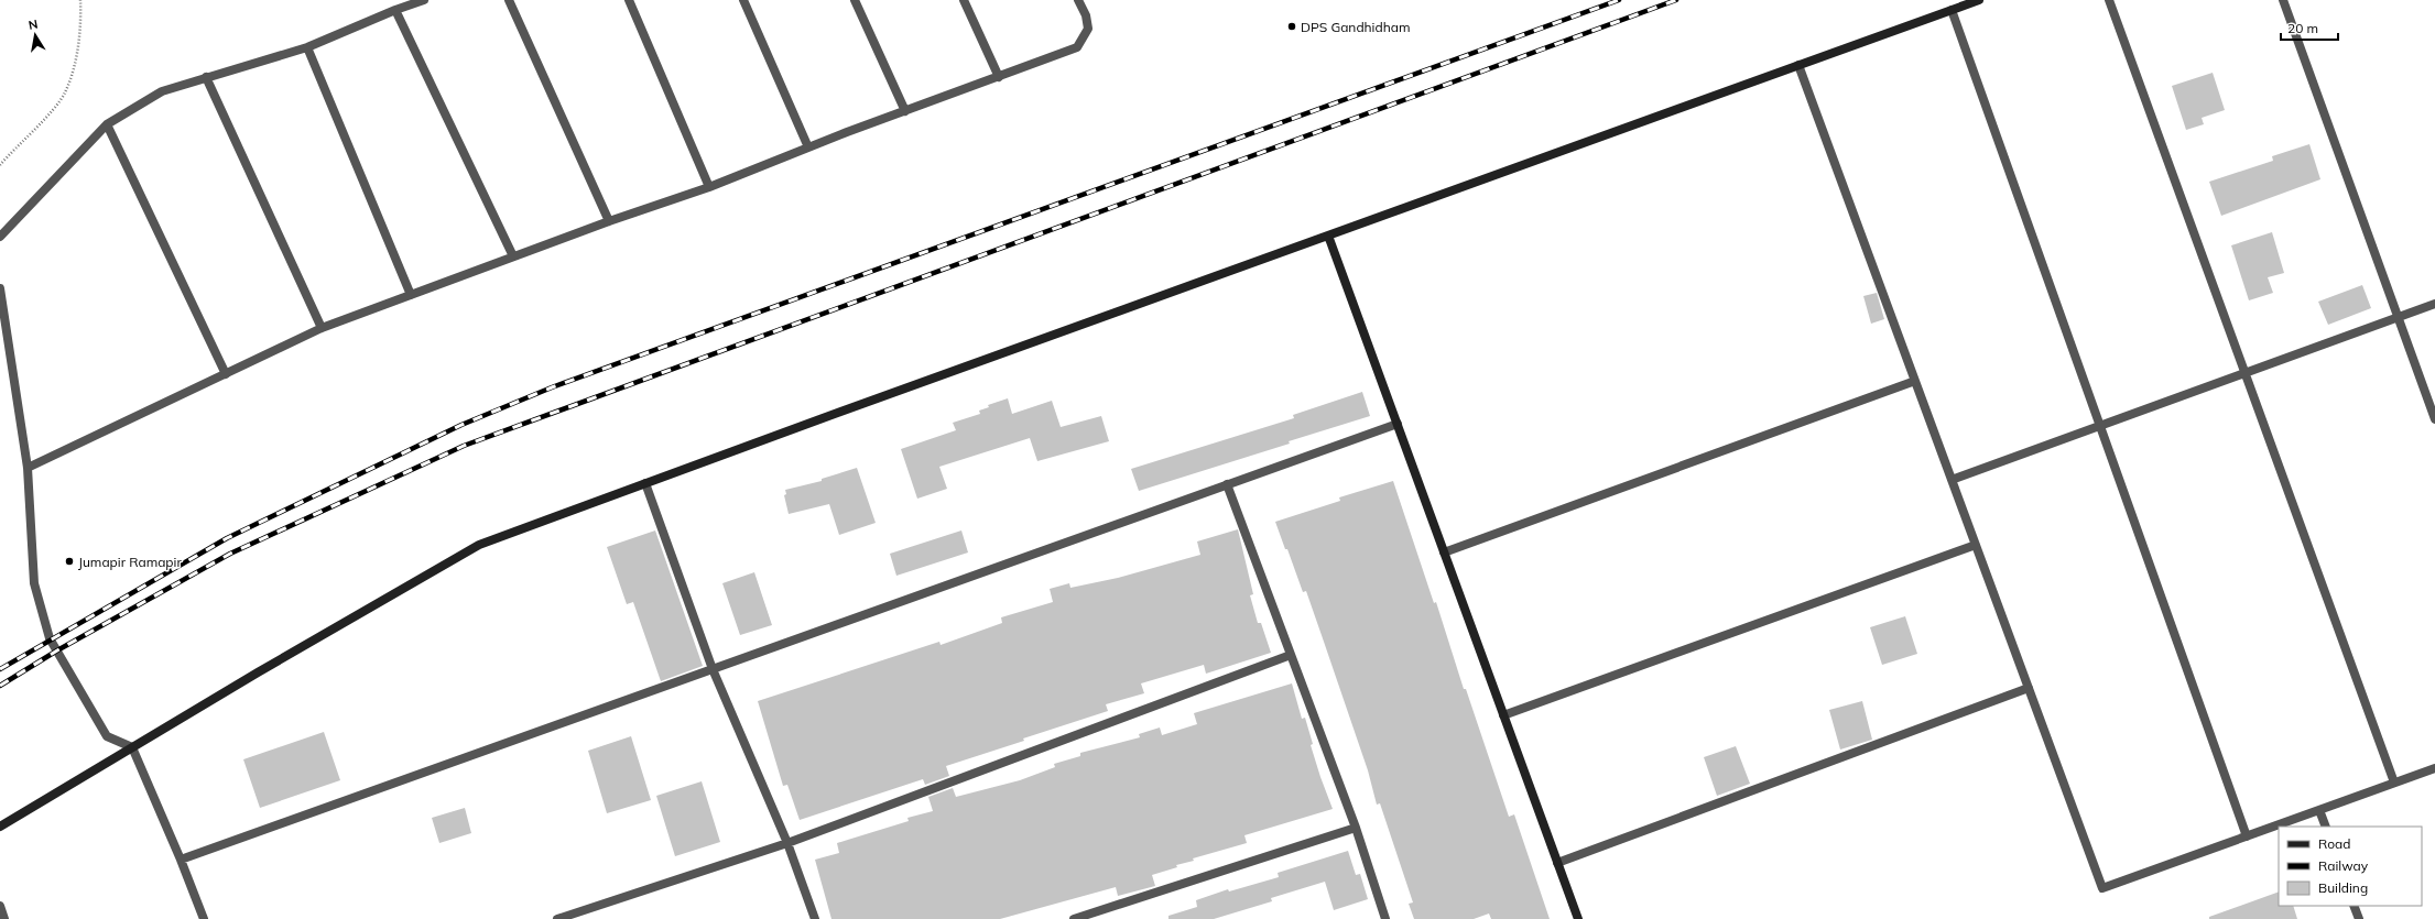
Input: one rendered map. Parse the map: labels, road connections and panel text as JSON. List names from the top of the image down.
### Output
{
  "places": ["DPS Gandhidham", "Jumapir Ramapir"],
  "legend": ["Road", "Railway", "Building"],
  "scale_bar": "20 m",
  "north": "top"
}
